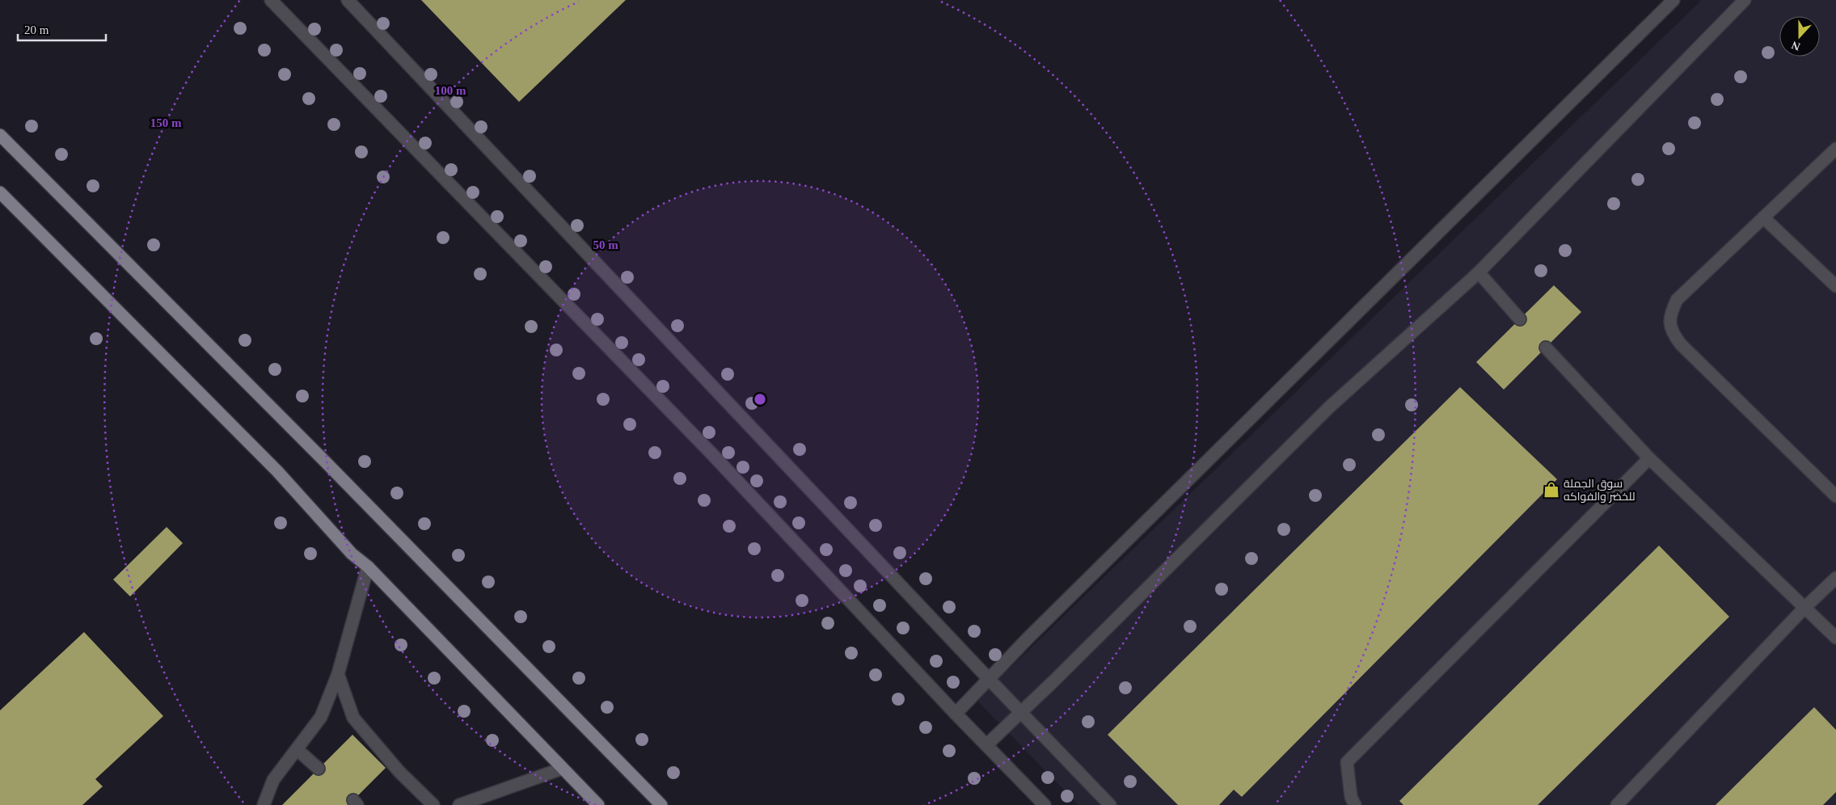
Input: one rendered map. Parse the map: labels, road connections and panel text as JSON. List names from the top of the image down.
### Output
{
  "places": {
    "shop": ["سوق الجملة للخضر والفواكه"]
  },
  "scale_bar": "20 m",
  "north": "bottom",
  "rings": ["100 m", "150 m", "50 m"]
}
